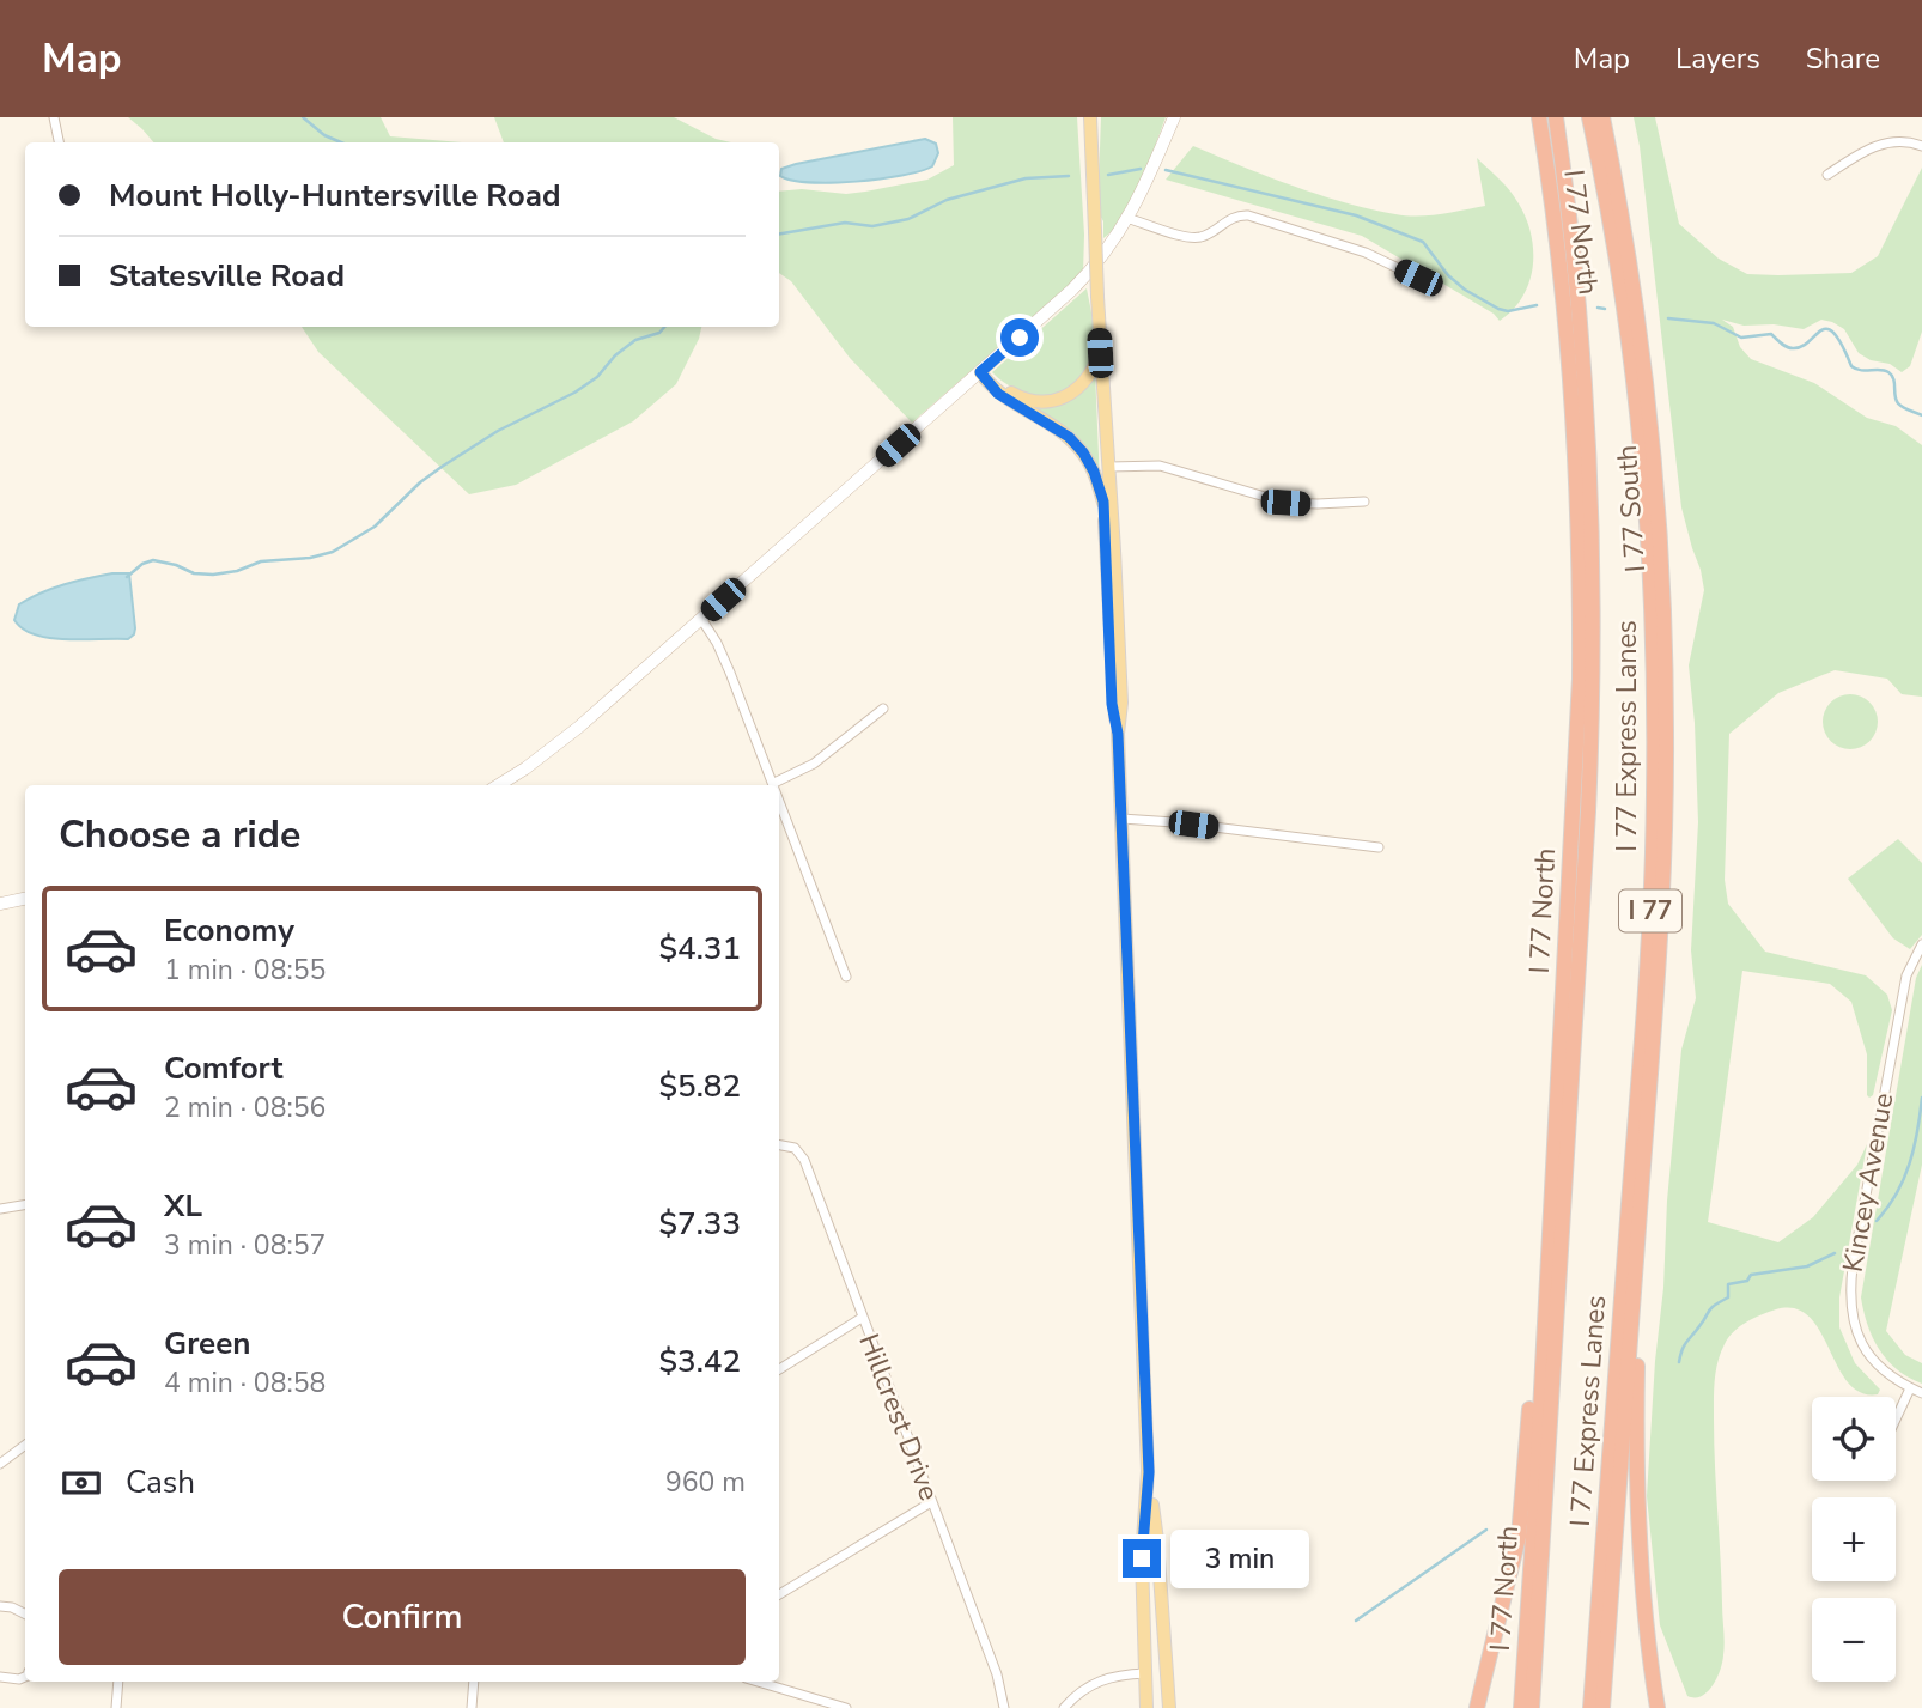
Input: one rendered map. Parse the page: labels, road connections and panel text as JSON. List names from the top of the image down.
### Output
{
  "streets": {
    "highway": [
      "I 77 North",
      "I 77 South",
      "I 77 Express Lanes",
      "I 77"
    ],
    "street": ["Kincey Avenue", "Hillcrest Drive"]
  },
  "crossings": [
    ["I 77 South", "I 77"]
  ],
  "page": {
    "header": "Map",
    "nav": ["Map", "Layers", "Share"],
    "banner": ["Mount Holly-Huntersville Road", "Statesville Road"],
    "heading": "Choose a ride",
    "list": [
      {
        "name": "Economy",
        "note": "1 min · 08:55",
        "value": "$4.31"
      },
      {
        "name": "Comfort",
        "note": "2 min · 08:56",
        "value": "$5.82"
      },
      {
        "name": "XL",
        "note": "3 min · 08:57",
        "value": "$7.33"
      },
      {
        "name": "Green",
        "note": "4 min · 08:58",
        "value": "$3.42"
      }
    ],
    "map_buttons": ["+", "−"],
    "pay": ["Cash", "960 m"],
    "bubble": "3 min",
    "buttons": "Confirm"
  }
}
